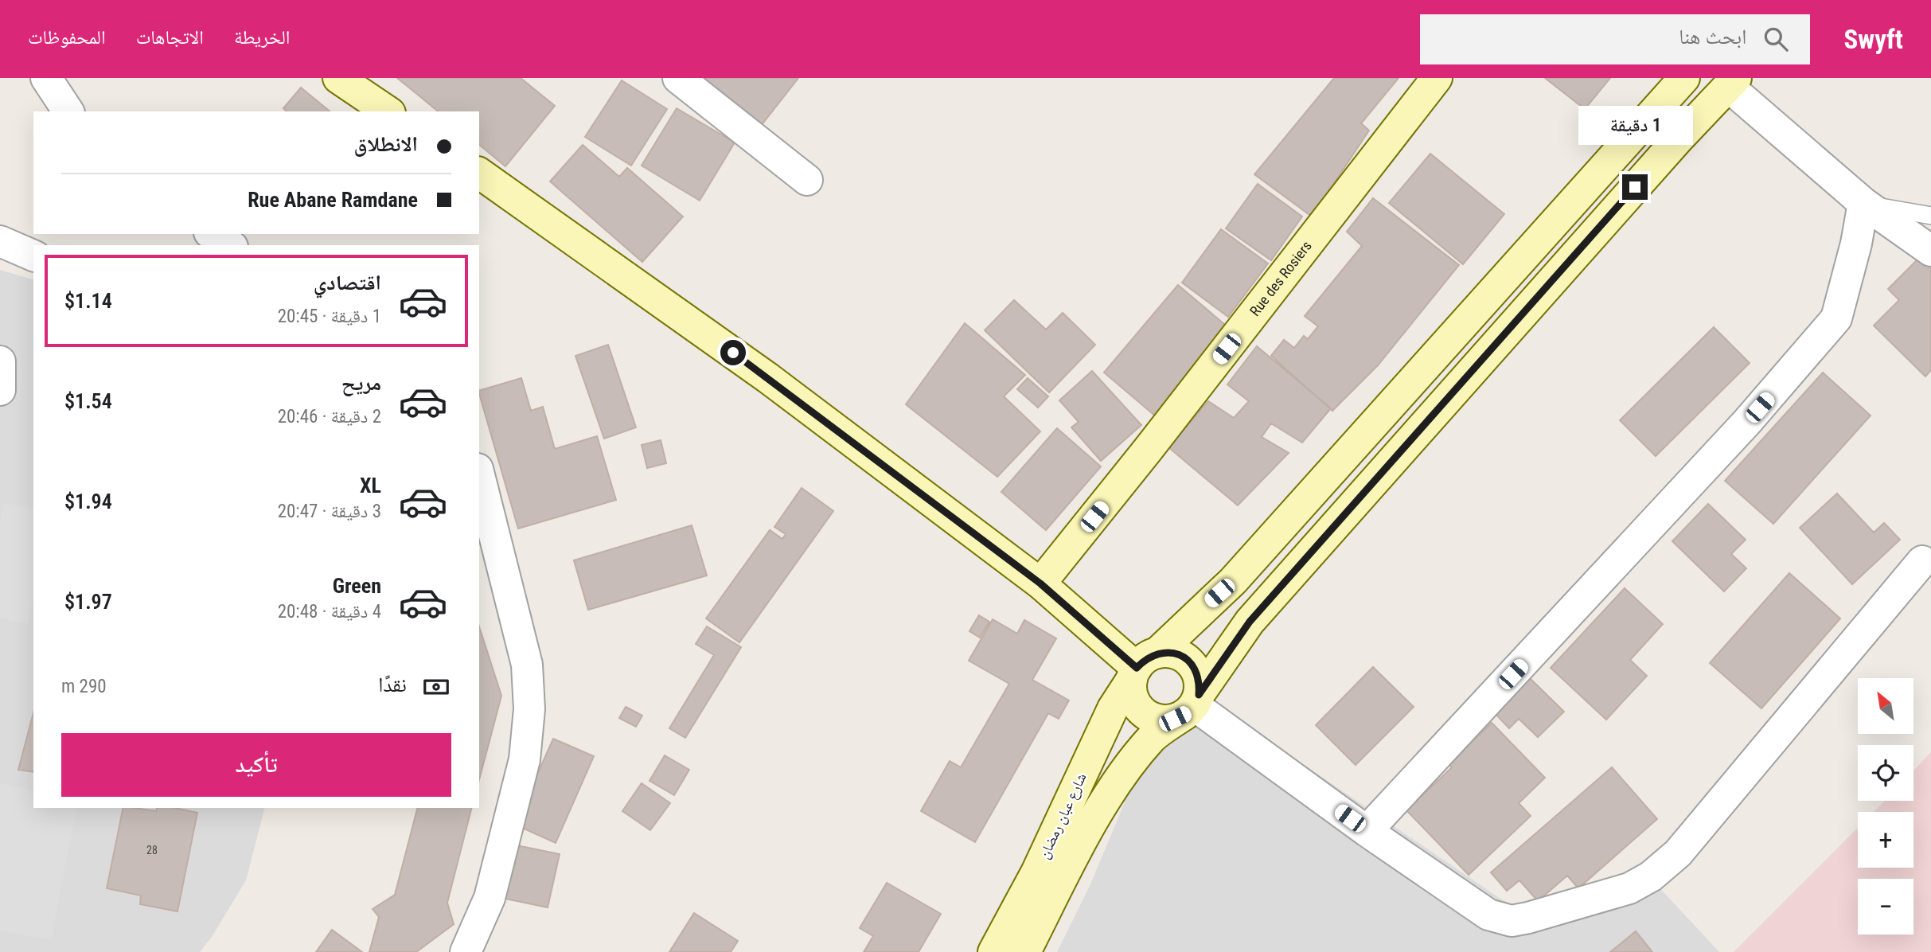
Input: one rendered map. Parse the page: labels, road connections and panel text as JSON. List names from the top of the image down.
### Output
{
  "streets": {
    "street": ["Rue des Rosiers", "شارع عبان رمضان"]
  },
  "house_numbers": ["28"],
  "north": "top left",
  "page": {
    "header": "Swyft",
    "search": "ابحث هنا",
    "nav": ["الخريطة", "الاتجاهات", "المحفوظات"],
    "bubble": "1 دقيقة",
    "banner": ["الانطلاق", "Rue Abane Ramdane"],
    "list": [
      {
        "name": "اقتصادي",
        "note": "1 دقيقة · 20:45",
        "value": "$1.14"
      },
      {
        "name": "مريح",
        "note": "2 دقيقة · 20:46",
        "value": "$1.54"
      },
      {
        "name": "XL",
        "note": "3 دقيقة · 20:47",
        "value": "$1.94"
      },
      {
        "name": "Green",
        "note": "4 دقيقة · 20:48",
        "value": "$1.97"
      }
    ],
    "pay": ["نقدًا", "290 m"],
    "map_buttons": ["+", "−"],
    "buttons": "تأكيد"
  }
}
